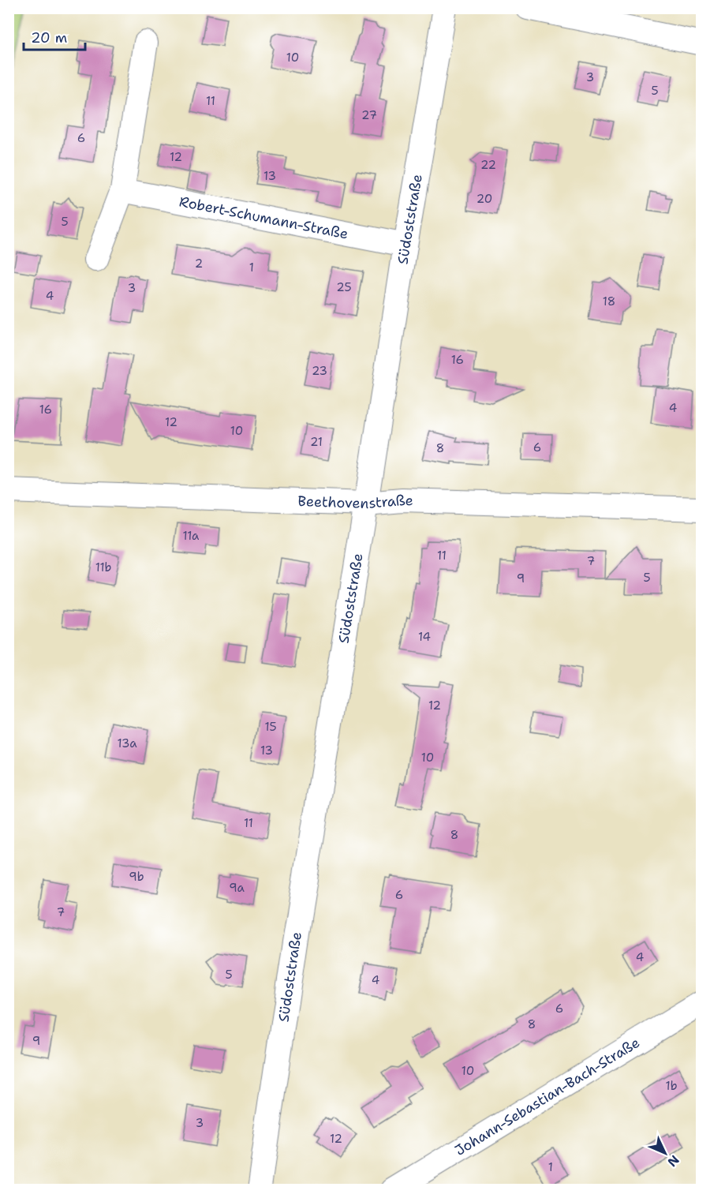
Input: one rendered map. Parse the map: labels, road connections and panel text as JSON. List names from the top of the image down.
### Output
{
  "streets": {
    "street": [
      "Robert-Schumann-Straße",
      "Südoststraße",
      "Beethovenstraße",
      "Johann-Sebastian-Bach-Straße"
    ]
  },
  "crossings": [
    ["Robert-Schumann-Straße", "Südoststraße"],
    ["Südoststraße", "Beethovenstraße"]
  ],
  "house_numbers": [
    "10",
    "3",
    "5",
    "11",
    "27",
    "6",
    "12",
    "22",
    "13",
    "20",
    "5",
    "2",
    "1",
    "25",
    "3",
    "4",
    "18",
    "16",
    "23",
    "4",
    "16",
    "12",
    "10",
    "21",
    "6",
    "8",
    "11a",
    "11",
    "7",
    "11b",
    "5",
    "9",
    "14",
    "12",
    "15",
    "13a",
    "13",
    "10",
    "11",
    "8",
    "9b",
    "9a",
    "6",
    "7",
    "4",
    "5",
    "4",
    "6",
    "8",
    "9",
    "10",
    "1b",
    "3",
    "12",
    "1"
  ],
  "scale_bar": "20 m",
  "north": "bottom right"
}
